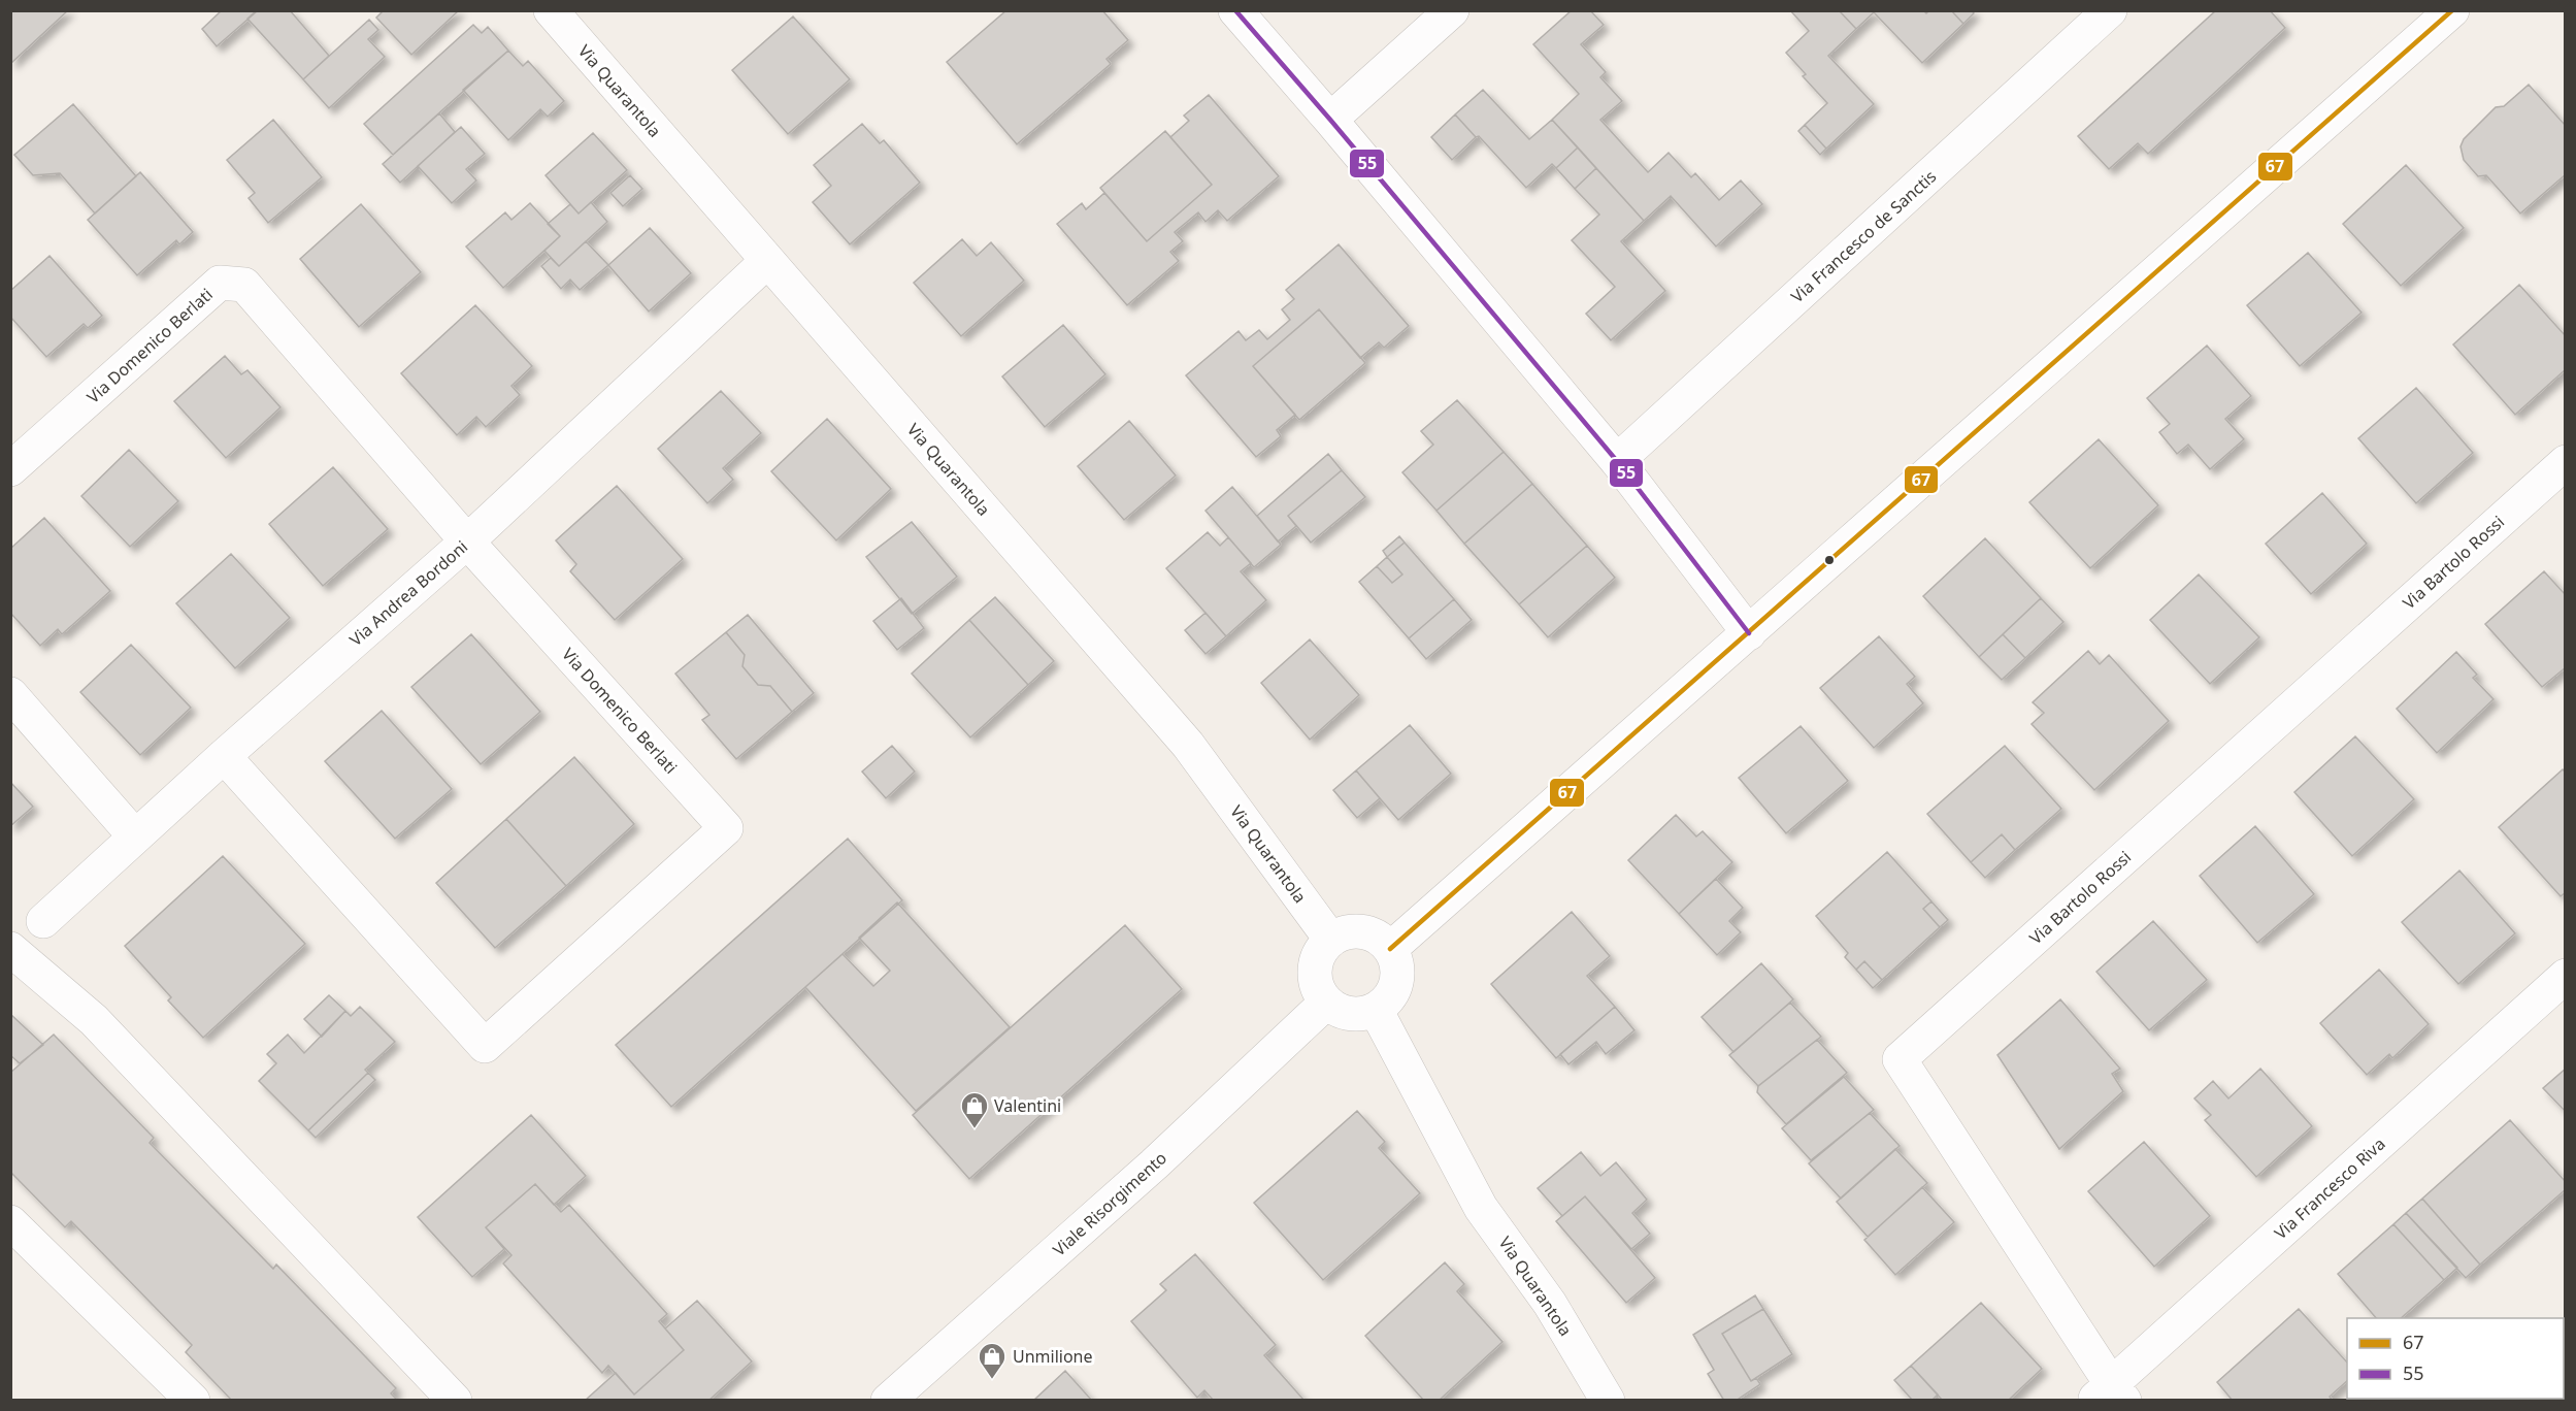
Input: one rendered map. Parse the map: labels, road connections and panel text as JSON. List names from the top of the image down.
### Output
{
  "streets": {
    "street": [
      "Via Quarantola",
      "Via Francesco de Sanctis",
      "Via Domenico Berlati",
      "Via Bartolo Rossi",
      "Via Andrea Bordoni",
      "Via Francesco Riva",
      "Viale Risorgimento"
    ]
  },
  "crossings": [
    ["Via Quarantola", "Via Andrea Bordoni"],
    ["Via Quarantola", "Viale Risorgimento"],
    ["Via Domenico Berlati", "Via Andrea Bordoni"],
    ["Via Bartolo Rossi", "Via Francesco Riva"]
  ],
  "places": {
    "shop": ["Valentini", "Unmilione"]
  },
  "lines": ["transit line 67", "transit line 55"],
  "legend": ["67", "55"]
}
